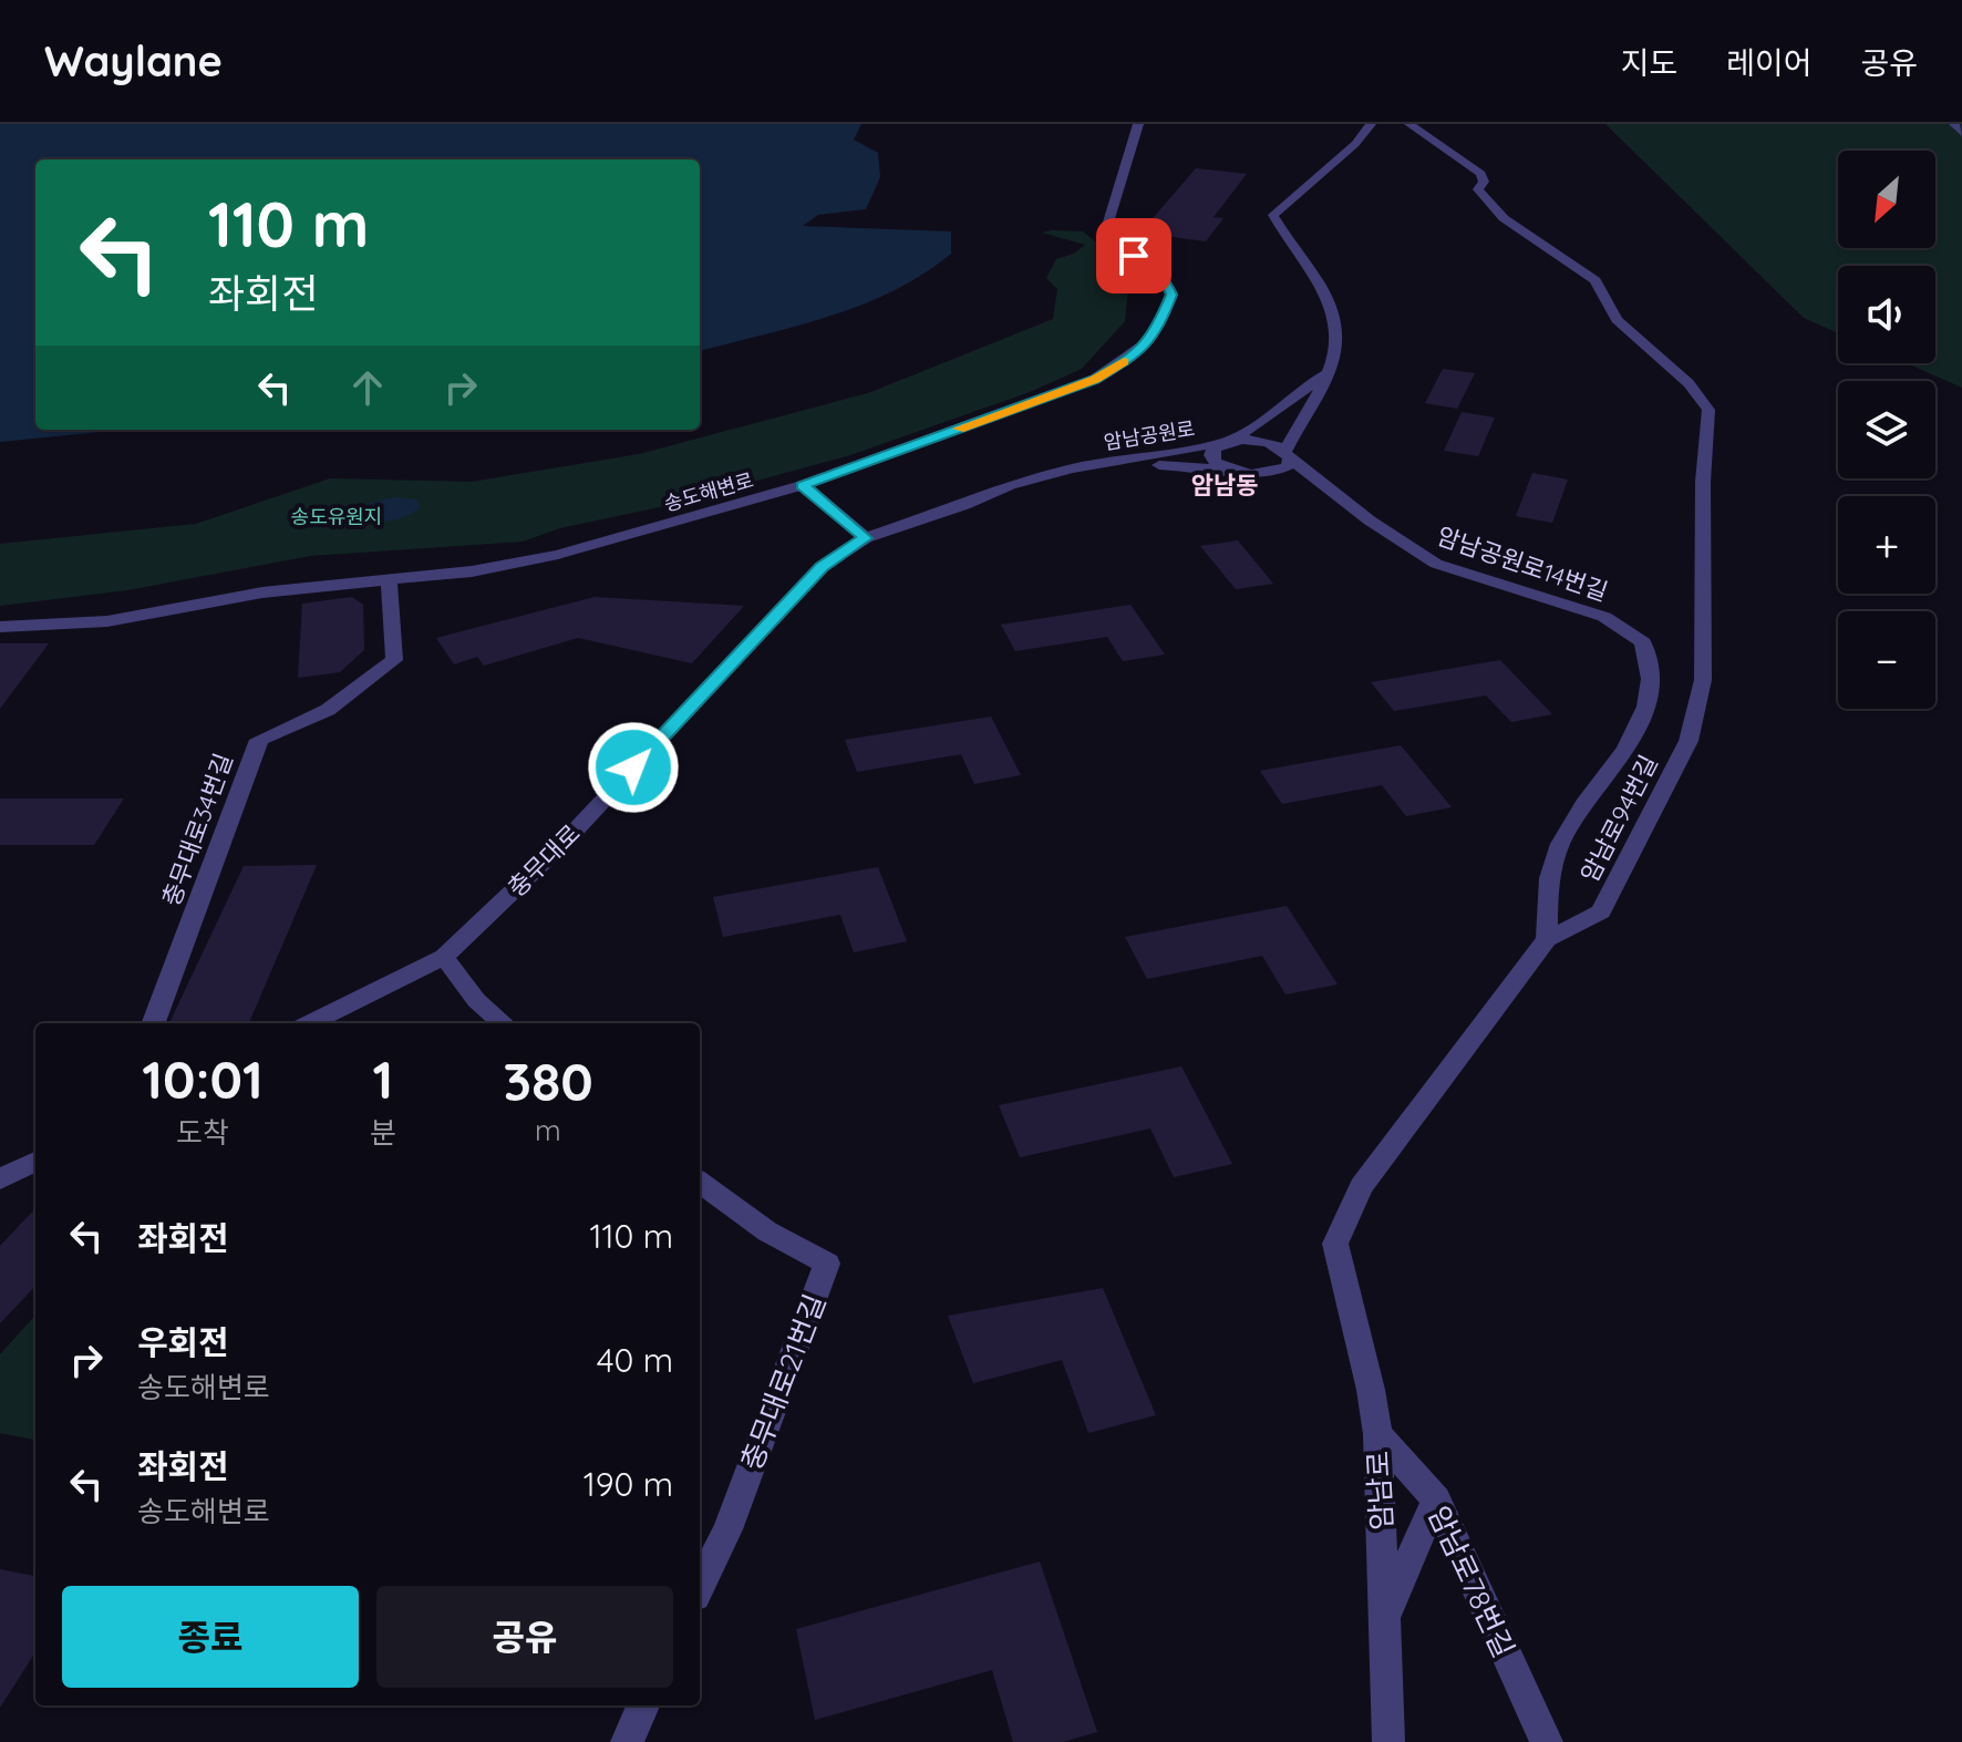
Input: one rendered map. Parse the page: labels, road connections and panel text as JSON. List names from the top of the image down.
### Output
{
  "streets": {
    "street": [
      "암남공원로",
      "송도해변로",
      "암남공원로14번길",
      "암남로94번길",
      "충무대로34번길",
      "충무대로",
      "충무대로21번길",
      "암남로",
      "암남로78번길"
    ]
  },
  "crossings": [
    ["암남공원로", "암남공원로14번길"],
    ["암남공원로", "충무대로"],
    ["송도해변로", "충무대로34번길"],
    ["암남공원로14번길", "암남로94번길"],
    ["암남로94번길", "암남로"],
    ["암남로", "암남로78번길"]
  ],
  "districts": ["암남동"],
  "parks": ["송도유원지"],
  "north": "bottom left",
  "page": {
    "header": "Waylane",
    "nav": ["지도", "레이어", "공유"],
    "map_buttons": ["+", "−"],
    "turn": ["110 m", "좌회전"],
    "eta": [
      "10:01",
      "도착",
      "1",
      "분",
      "380",
      "m"
    ],
    "list": [
      {
        "name": "좌회전",
        "value": "110 m"
      },
      {
        "name": "우회전",
        "note": "송도해변로",
        "value": "40 m"
      },
      {
        "name": "좌회전",
        "note": "송도해변로",
        "value": "190 m"
      }
    ],
    "buttons": ["종료", "공유"]
  }
}
